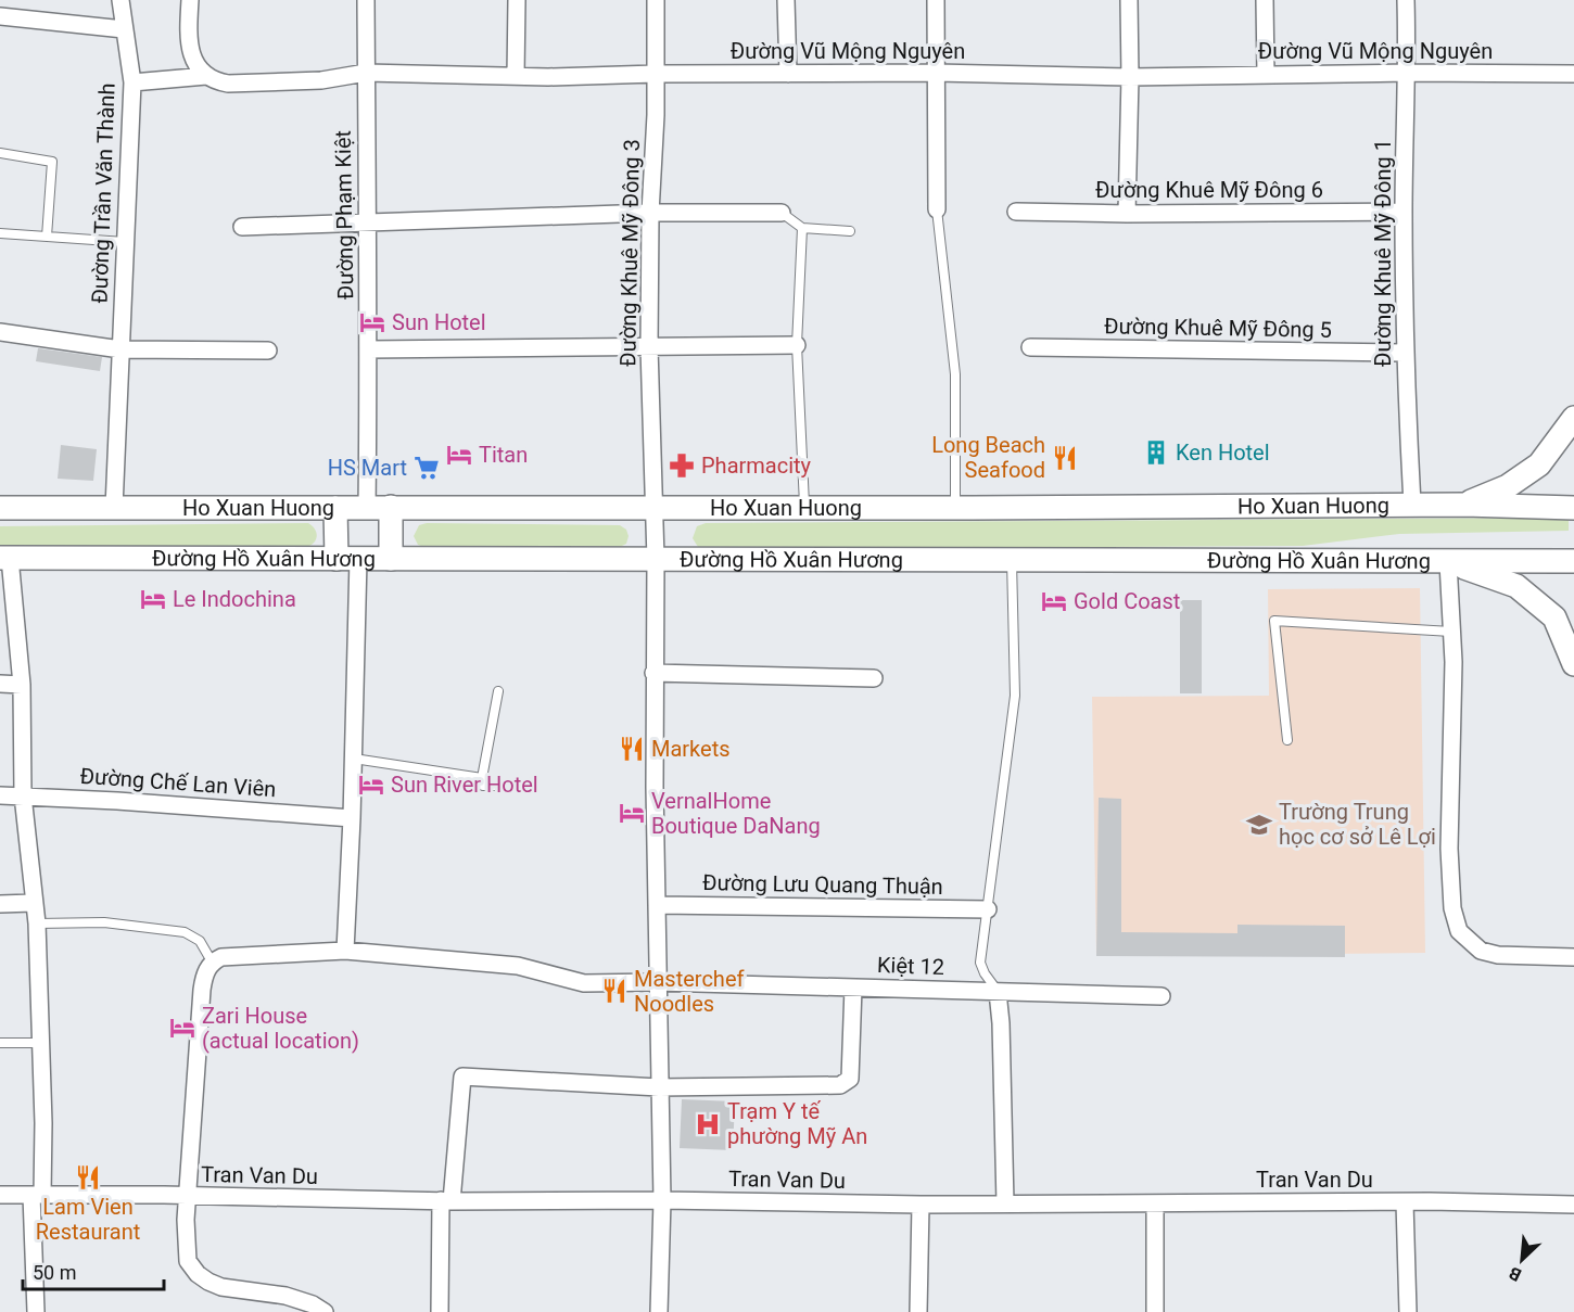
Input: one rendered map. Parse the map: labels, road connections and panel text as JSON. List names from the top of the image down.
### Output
{
  "streets": {
    "main road": ["Ho Xuan Huong", "Đường Hồ Xuân Hương"],
    "street": [
      "Đường Vũ Mộng Nguyên",
      "Đường Khuê Mỹ Đông 6",
      "Đường Trần Văn Thành",
      "Đường Phạm Kiệt",
      "Đường Khuê Mỹ Đông 3",
      "Đường Khuê Mỹ Đông 1",
      "Đường Khuê Mỹ Đông 5",
      "Đường Chế Lan Viên",
      "Đường Lưu Quang Thuận",
      "Kiệt 12",
      "Tran Van Du"
    ]
  },
  "crossings": [
    ["Đường Vũ Mộng Nguyên", "Đường Trần Văn Thành"],
    ["Đường Vũ Mộng Nguyên", "Đường Phạm Kiệt"],
    ["Đường Vũ Mộng Nguyên", "Đường Khuê Mỹ Đông 3"],
    ["Đường Vũ Mộng Nguyên", "Đường Khuê Mỹ Đông 1"],
    ["Đường Khuê Mỹ Đông 6", "Đường Khuê Mỹ Đông 1"],
    ["Đường Trần Văn Thành", "Ho Xuan Huong"],
    ["Đường Phạm Kiệt", "Ho Xuan Huong"],
    ["Đường Khuê Mỹ Đông 3", "Ho Xuan Huong"],
    ["Đường Khuê Mỹ Đông 3", "Đường Hồ Xuân Hương"],
    ["Đường Khuê Mỹ Đông 1", "Đường Khuê Mỹ Đông 5"],
    ["Đường Khuê Mỹ Đông 1", "Ho Xuan Huong"],
    ["Đường Hồ Xuân Hương", "Đường Chế Lan Viên"],
    ["Đường Hồ Xuân Hương", "Tran Van Du"]
  ],
  "places": {
    "hotel": [
      "Sun Hotel",
      "Titan",
      "Le Indochina",
      "Gold Coast",
      "Sun River Hotel",
      "VernalHome Boutique DaNang",
      "Zari House (actual location)"
    ],
    "building": ["Ken Hotel"],
    "restaurant": [
      "Long Beach Seafood",
      "Markets",
      "Masterchef Noodles",
      "Lam Vien Restaurant"
    ],
    "pharmacy": ["Pharmacity"],
    "supermarket": ["HS Mart"],
    "school or university": ["Trường Trung học cơ sở Lê Lợi"],
    "hospital": ["Trạm Y tế phường Mỹ An"]
  },
  "scale_bar": "50 m",
  "north": "bottom left"
}
